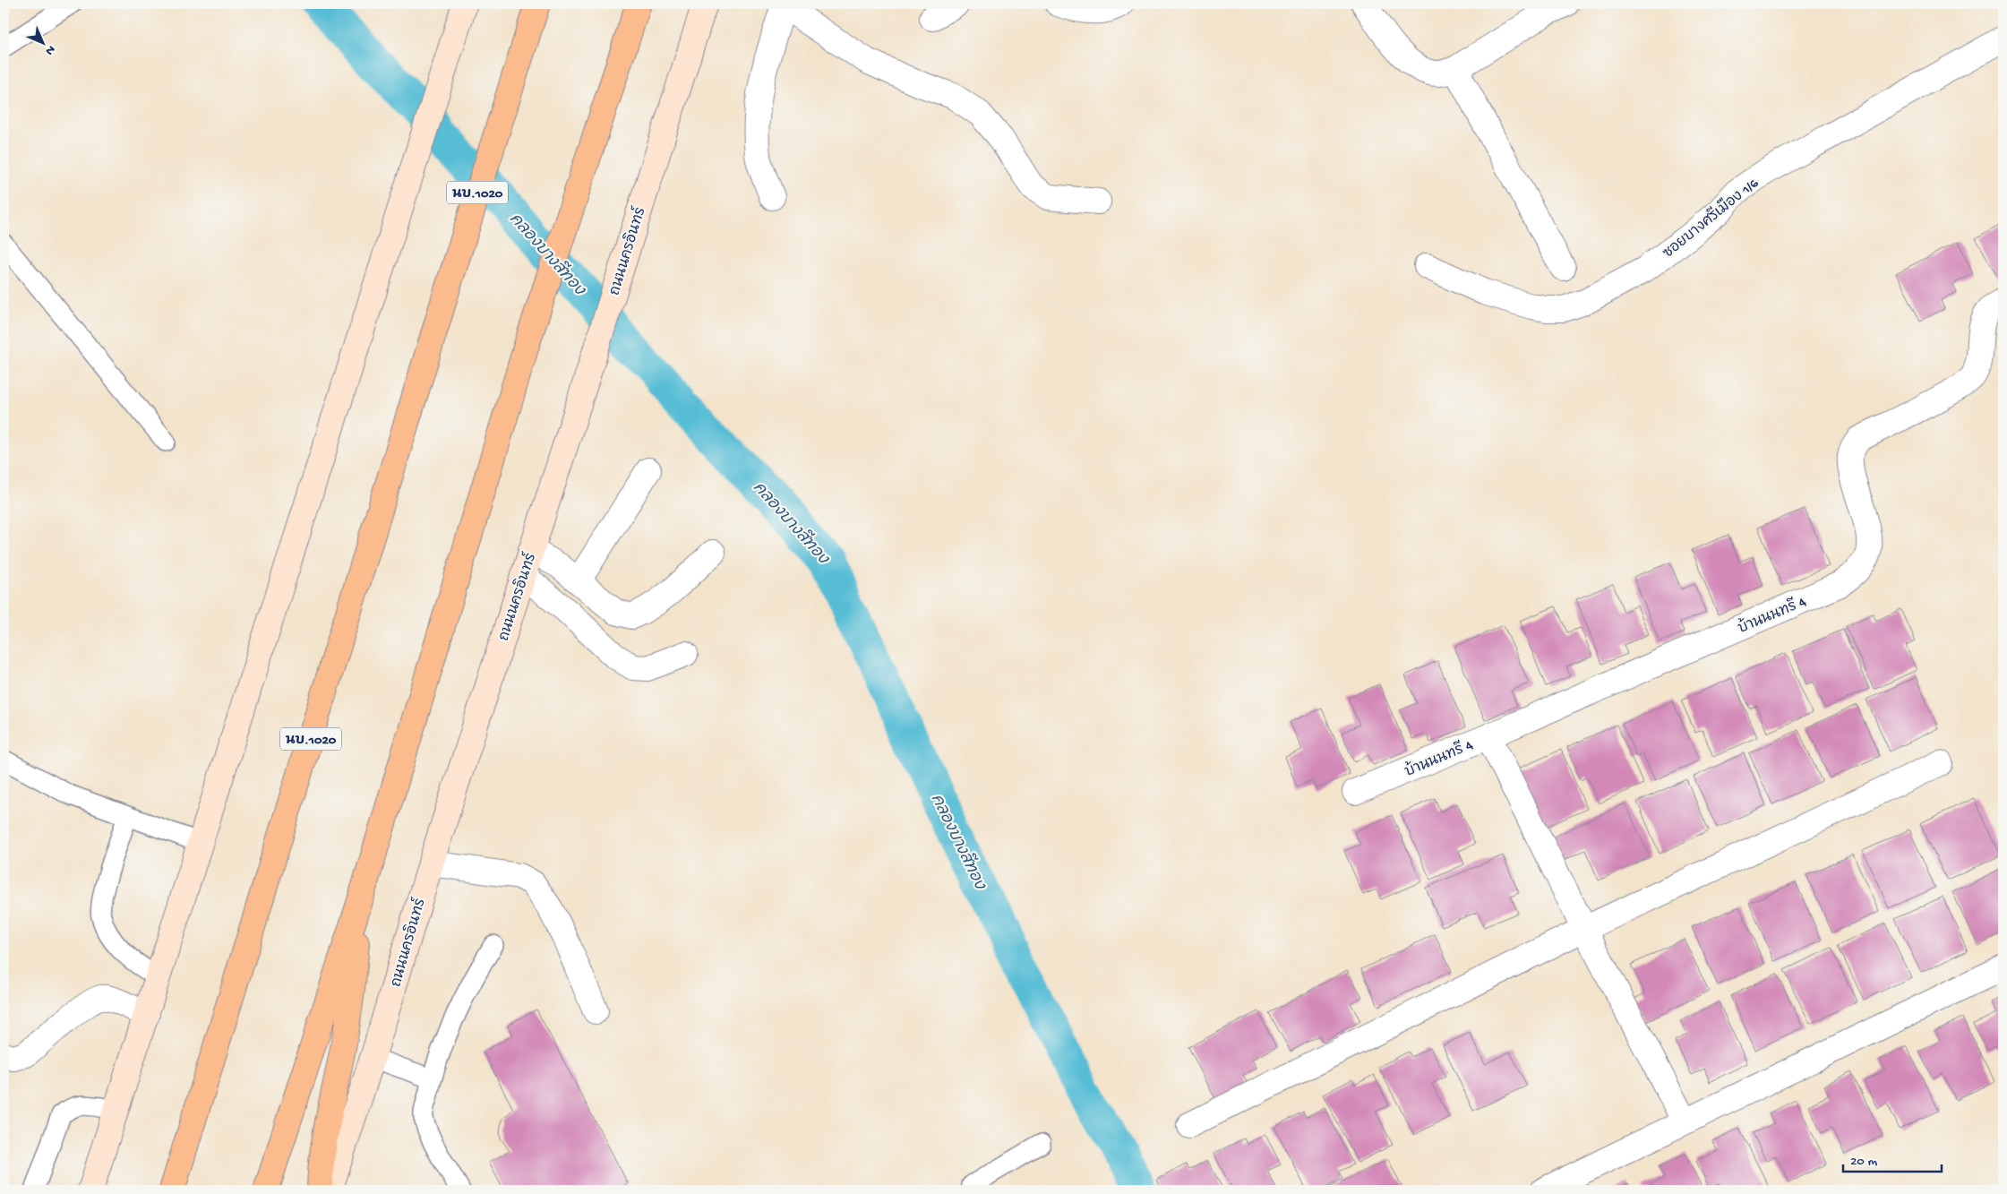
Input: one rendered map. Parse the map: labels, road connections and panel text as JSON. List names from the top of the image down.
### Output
{
  "streets": {
    "main road": ["นบ.1020", "ถนนนครอินทร์"],
    "street": ["ซอยบางศรีเมือง 1/6", "บ้านนนทรี 4"]
  },
  "water": ["คลองบางสีทอง"],
  "scale_bar": "20 m",
  "north": "bottom right"
}
